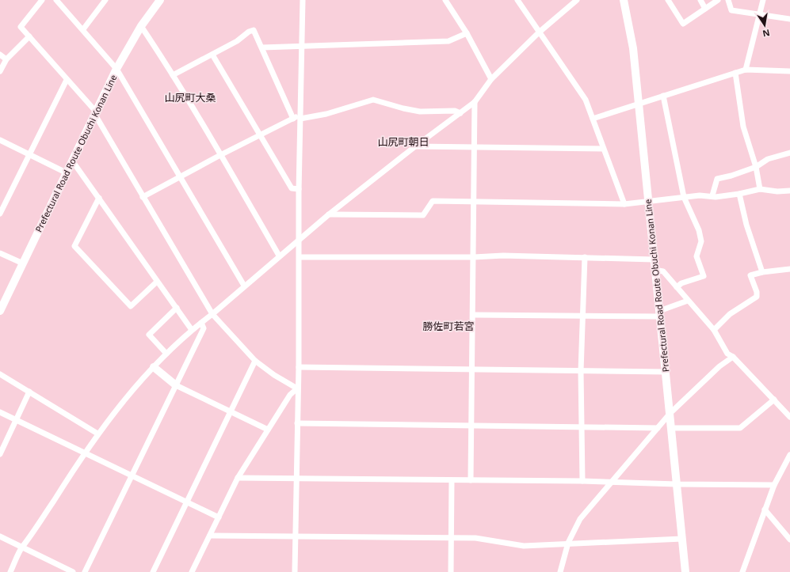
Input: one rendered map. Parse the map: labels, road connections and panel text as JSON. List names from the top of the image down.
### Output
{
  "streets": {
    "main road": ["Prefectural Road Route Obuchi Konan Line"]
  },
  "districts": ["山尻町大桑", "山尻町朝日", "勝佐町若宮"],
  "north": "bottom"
}
